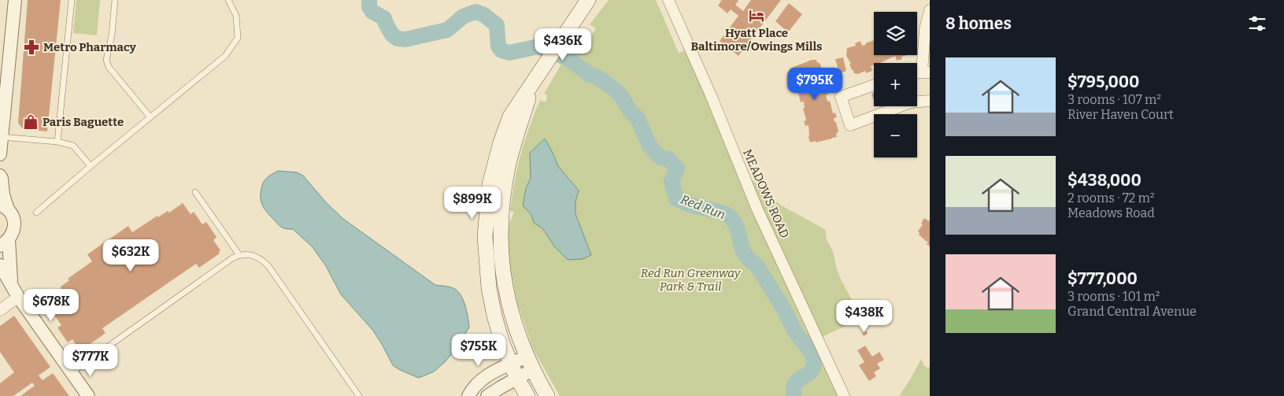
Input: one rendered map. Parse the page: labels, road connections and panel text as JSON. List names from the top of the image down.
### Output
{
  "streets": {
    "street": ["MEADOWS ROAD"]
  },
  "water": ["Red Run"],
  "parks": ["Red Run Greenway Park & Trail"],
  "places": {
    "hotel": ["Hyatt Place Baltimore/Owings Mills"],
    "pharmacy": ["Metro Pharmacy"],
    "shop": ["Paris Baguette"]
  },
  "page": {
    "heading": "8 homes",
    "map_buttons": ["+", "−"],
    "price": [
      "$436K",
      "$795K",
      "$899K",
      "$632K",
      "$678K",
      "$438K",
      "$755K",
      "$777K"
    ],
    "list": [
      {
        "name": "$795,000",
        "note": "3 rooms · 107 m² · River Haven Court"
      },
      {
        "name": "$438,000",
        "note": "2 rooms · 72 m² · Meadows Road"
      },
      {
        "name": "$777,000",
        "note": "3 rooms · 101 m² · Grand Central Avenue"
      }
    ]
  }
}
